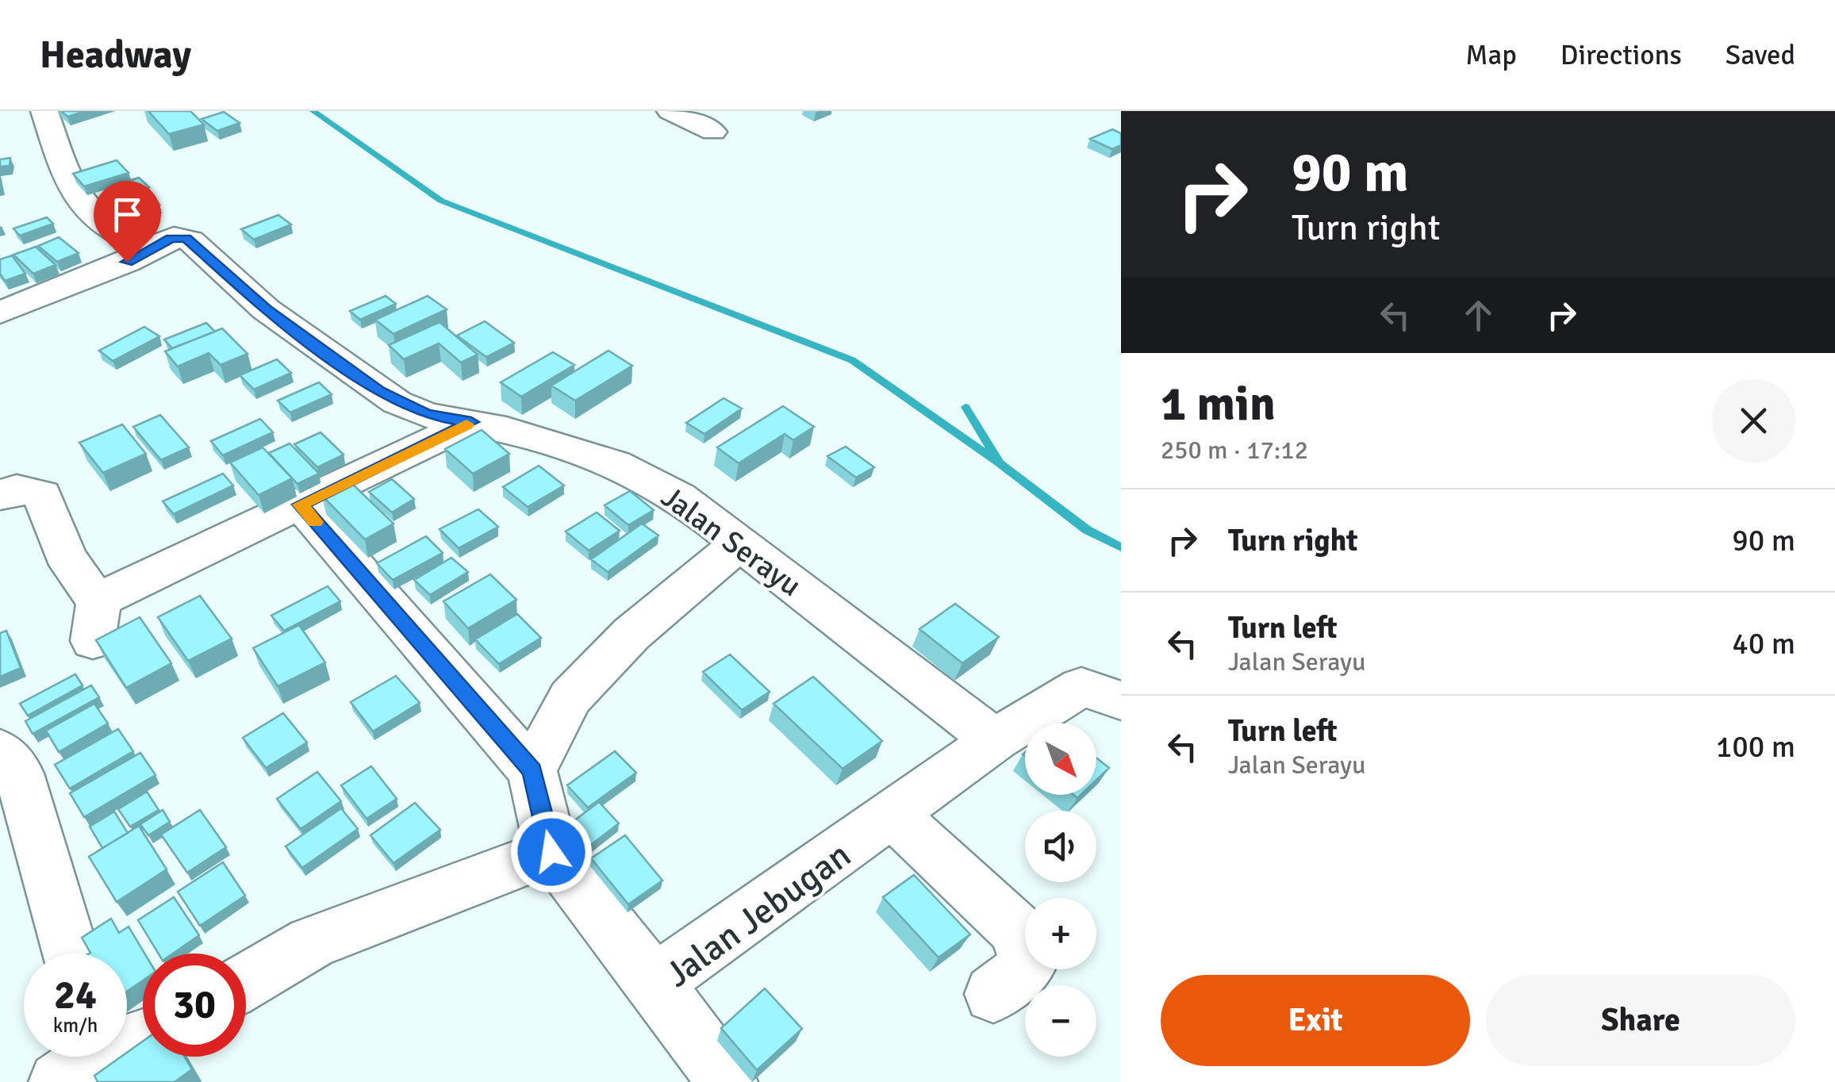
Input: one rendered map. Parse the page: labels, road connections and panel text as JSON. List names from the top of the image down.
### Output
{
  "streets": {
    "street": ["Jalan Serayu", "Jalan Jebugan"]
  },
  "crossings": [
    ["Jalan Serayu", "Jalan Jebugan"]
  ],
  "north": "bottom right",
  "page": {
    "header": "Headway",
    "nav": ["Map", "Directions", "Saved"],
    "turn": ["90 m", "Turn right"],
    "heading": ["1 min", "250 m · 17:12"],
    "list": [
      {
        "name": "Turn right",
        "value": "90 m"
      },
      {
        "name": "Turn left",
        "note": "Jalan Serayu",
        "value": "40 m"
      },
      {
        "name": "Turn left",
        "note": "Jalan Serayu",
        "value": "100 m"
      }
    ],
    "map_buttons": ["+", "−"],
    "speed": "24 km/h",
    "limit": "30",
    "buttons": ["Exit", "Share"]
  }
}
